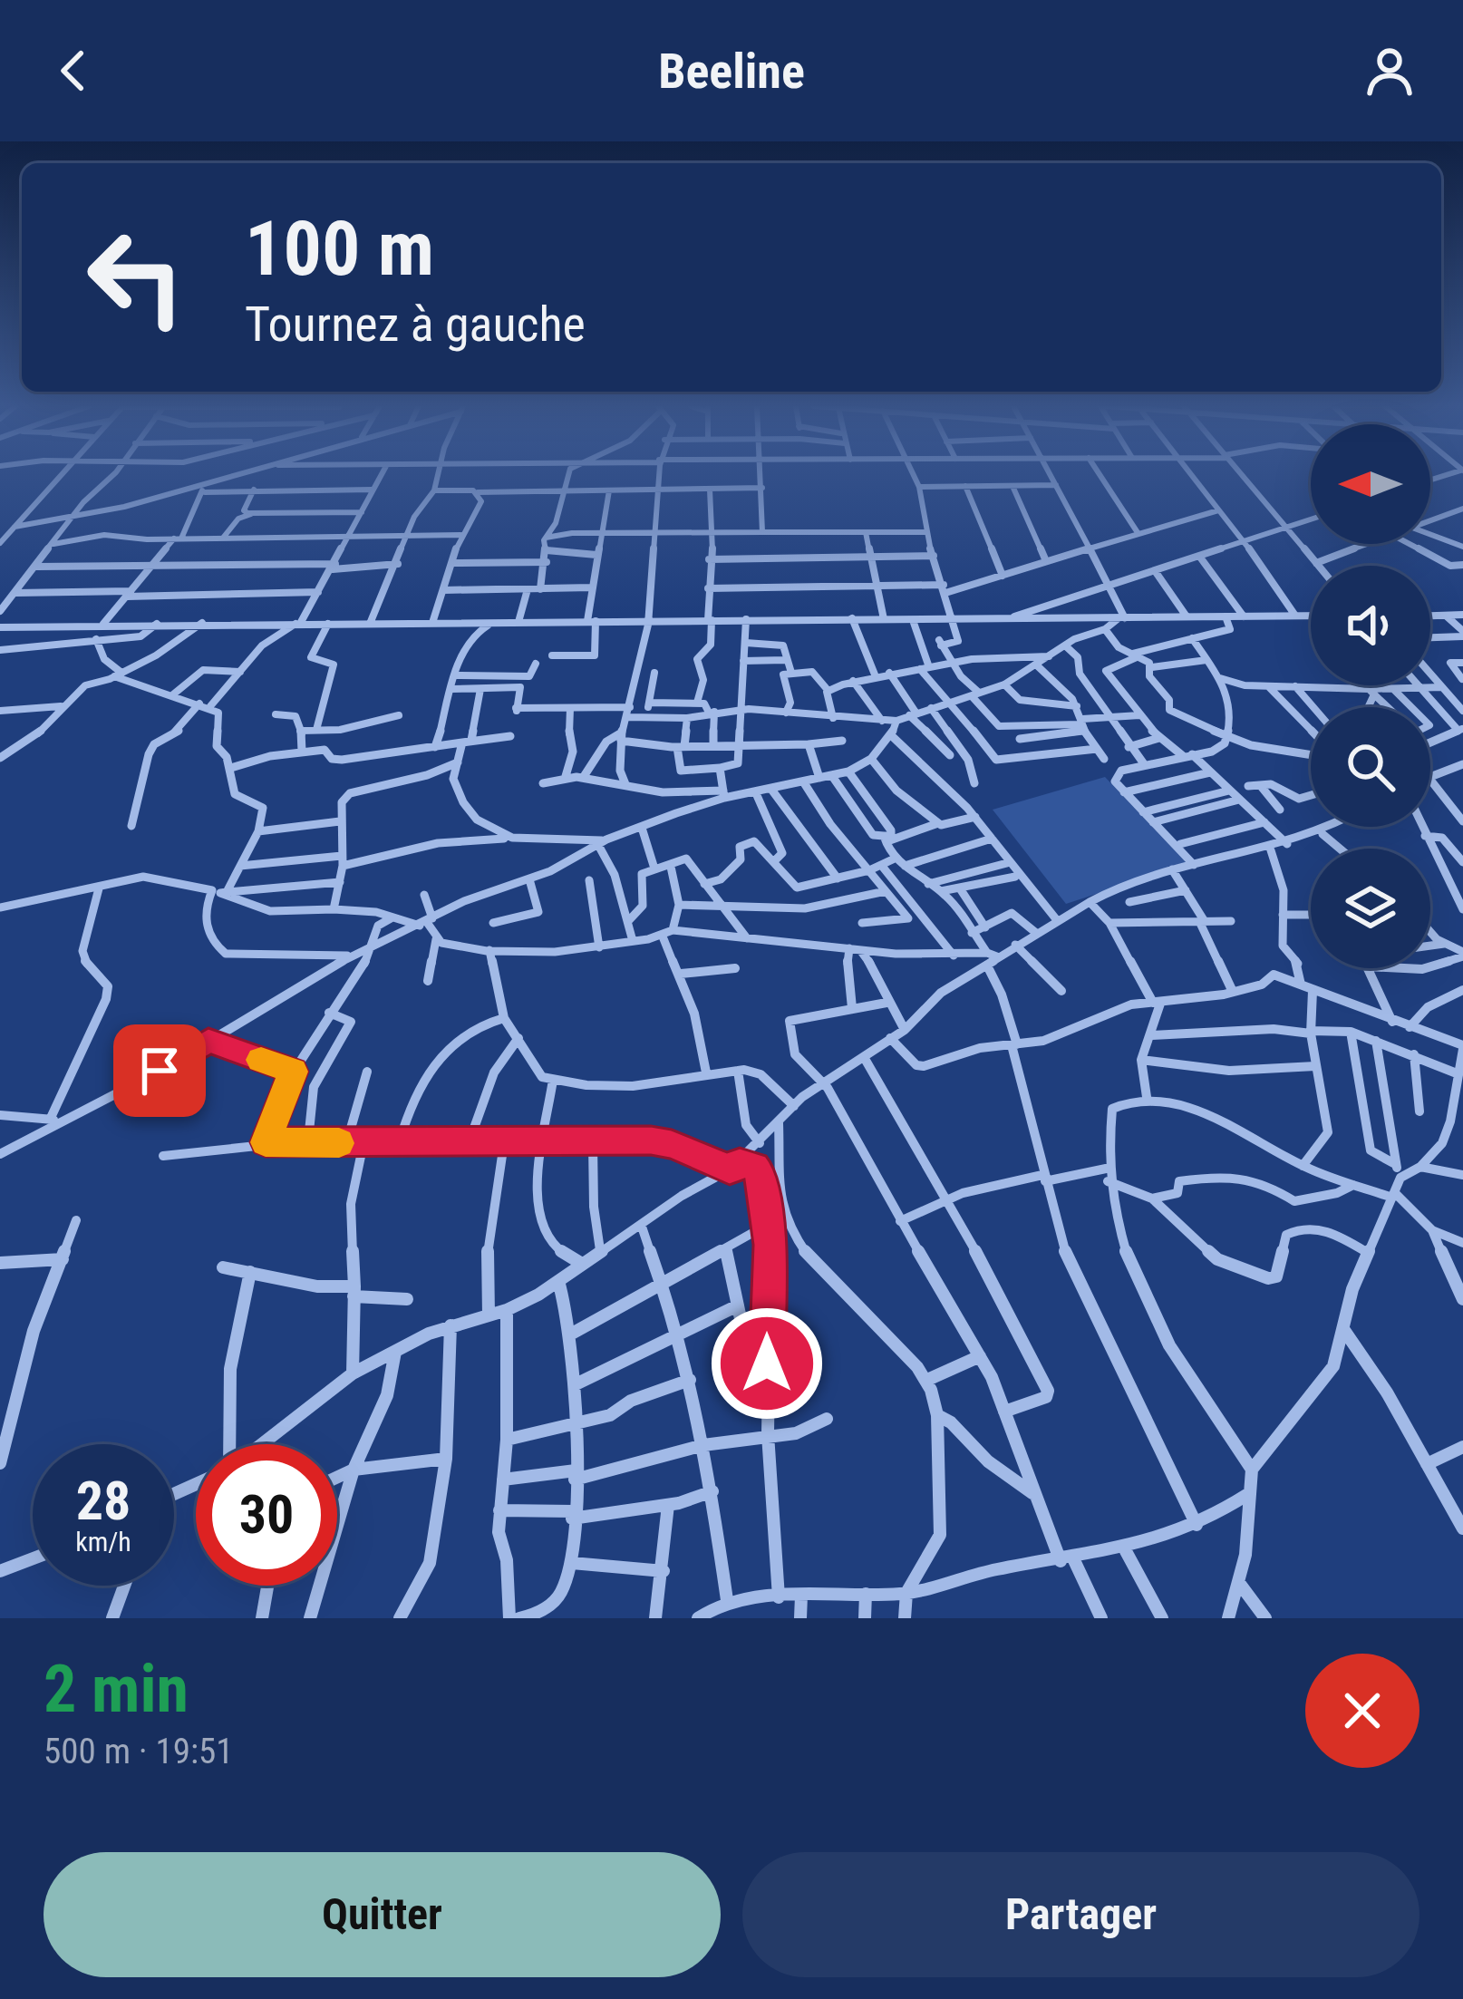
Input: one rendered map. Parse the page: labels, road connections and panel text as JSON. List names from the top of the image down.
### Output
{
  "north": "left",
  "page": {
    "header": "Beeline",
    "turn": ["100 m", "Tournez à gauche"],
    "speed": "28 km/h",
    "limit": "30",
    "heading": ["2 min", "500 m · 19:51"],
    "buttons": ["Quitter", "Partager"]
  }
}
